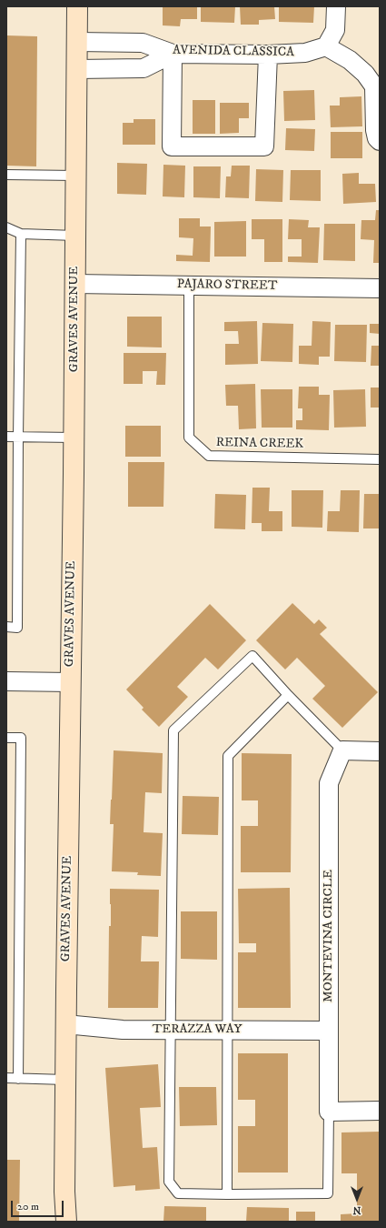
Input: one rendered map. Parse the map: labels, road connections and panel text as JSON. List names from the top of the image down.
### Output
{
  "streets": {
    "street": [
      "AVENIDA CLASSICA",
      "PAJARO STREET",
      "GRAVES AVENUE",
      "MONTEVINA CIRCLE",
      "TERAZZA WAY"
    ],
    "lane": ["REINA CREEK"]
  },
  "crossings": [
    ["AVENIDA CLASSICA", "GRAVES AVENUE"],
    ["PAJARO STREET", "GRAVES AVENUE"],
    ["PAJARO STREET", "REINA CREEK"],
    ["GRAVES AVENUE", "TERAZZA WAY"],
    ["MONTEVINA CIRCLE", "TERAZZA WAY"]
  ],
  "scale_bar": "20 m",
  "north": "bottom"
}
